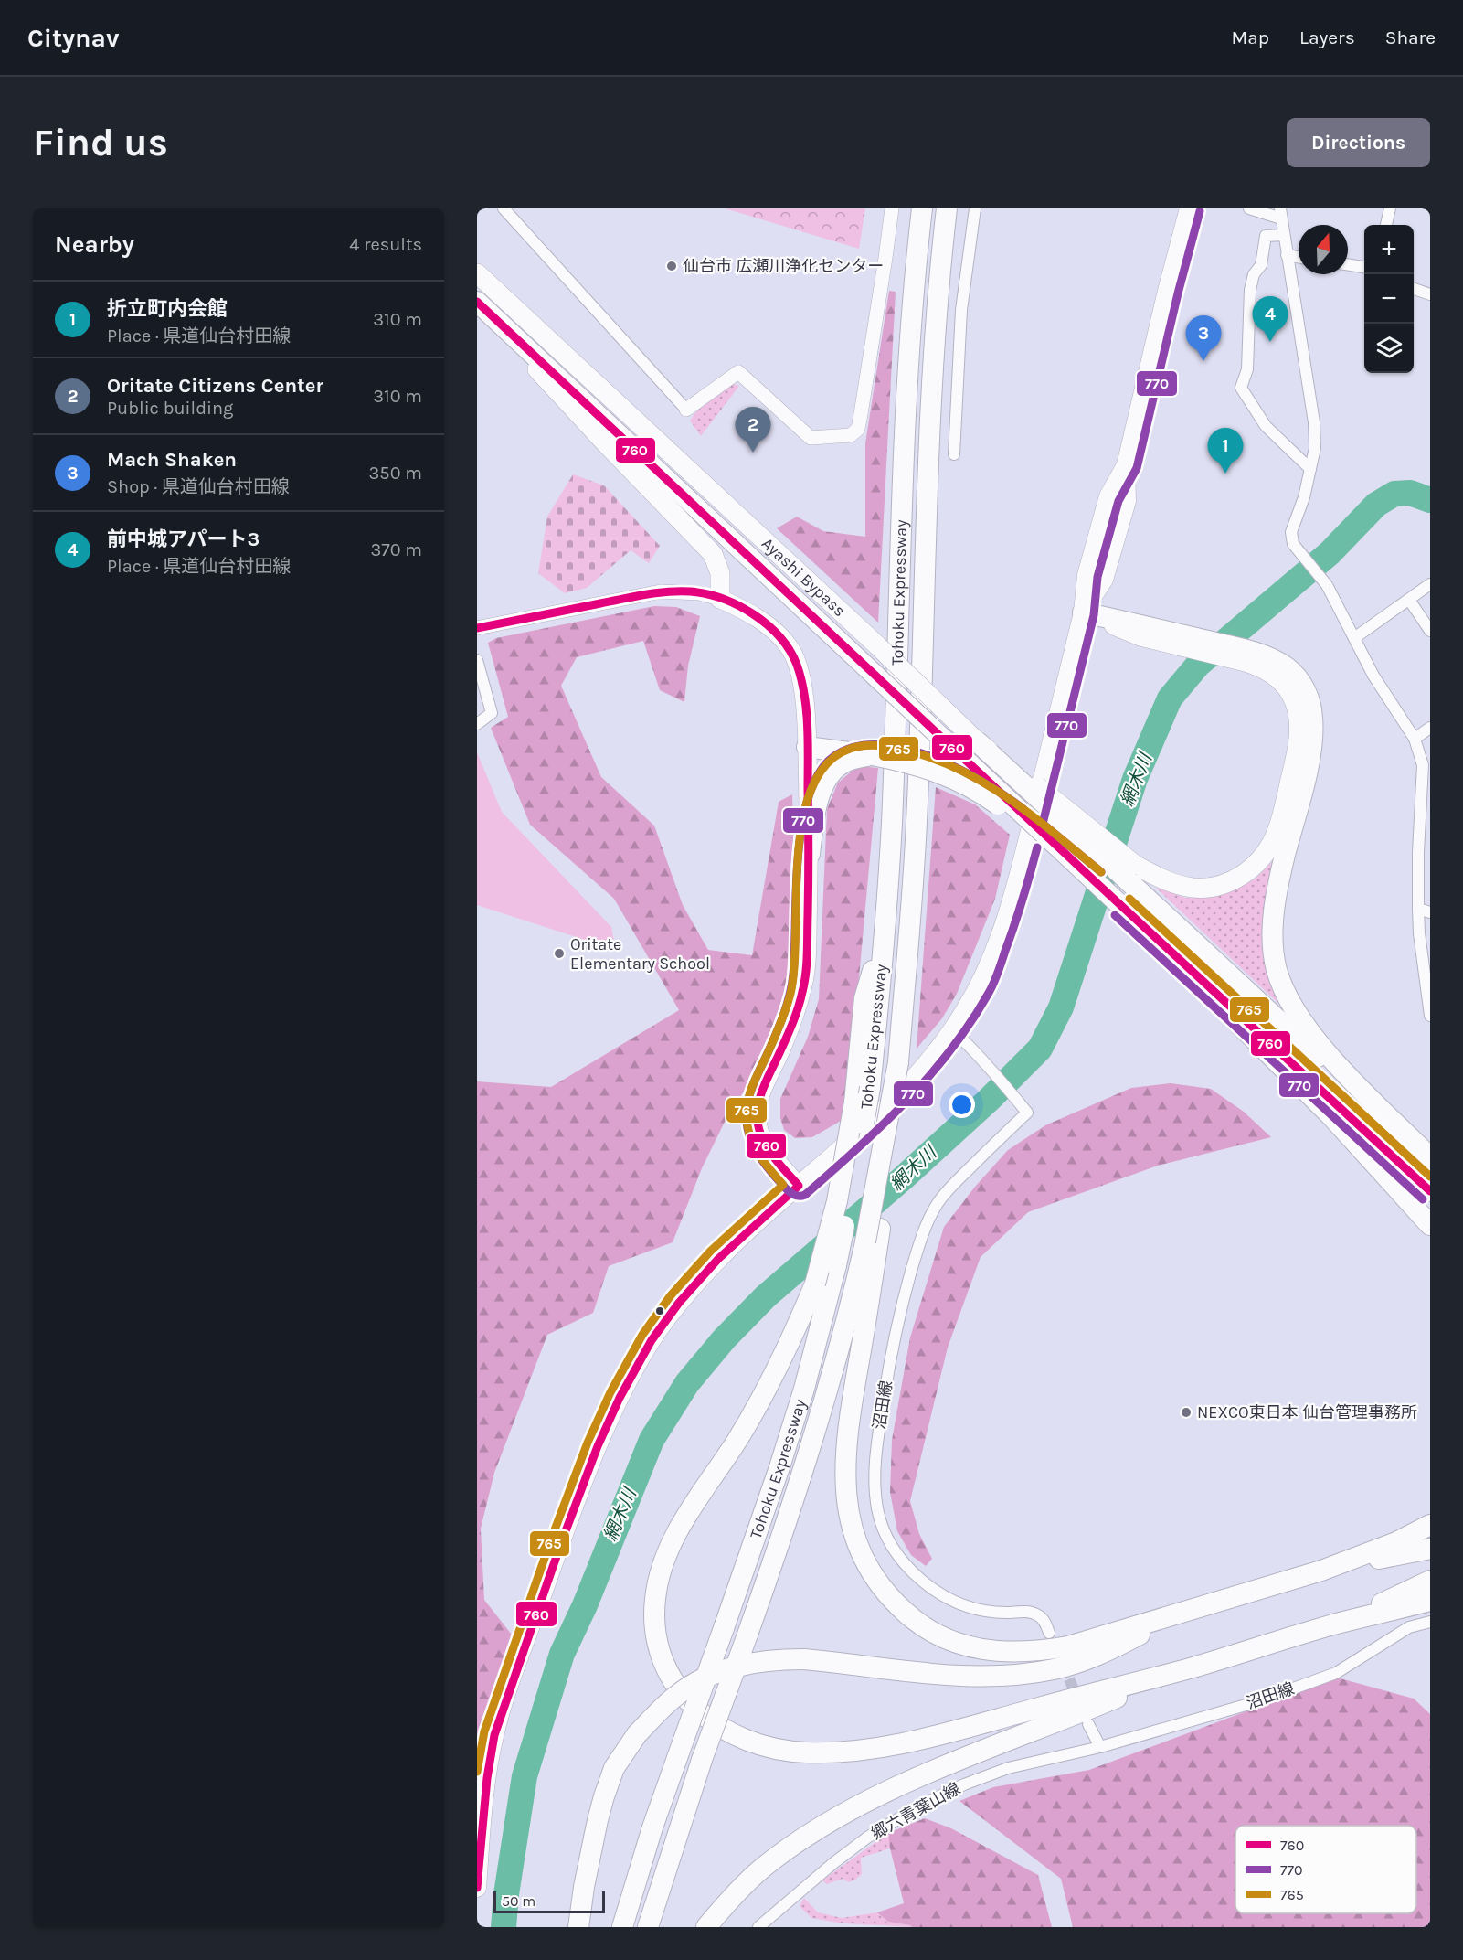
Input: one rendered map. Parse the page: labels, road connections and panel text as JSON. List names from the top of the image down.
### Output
{
  "streets": {
    "highway": ["Ayashi Bypass", "Tohoku Expressway"],
    "street": ["沼田線", "郷六青葉山線"]
  },
  "crossings": [
    ["沼田線", "郷六青葉山線"]
  ],
  "water": ["網木川"],
  "places": ["仙台市 広瀬川浄化センター", "Oritate Elementary School", "NEXCO東日本 仙台管理事務所"],
  "lines": ["transit line 770", "transit line 760", "transit line 765"],
  "legend": ["760", "770", "765"],
  "scale_bar": "50 m",
  "north": "top",
  "page": {
    "header": "Citynav",
    "nav": ["Map", "Layers", "Share"],
    "buttons": "Directions",
    "title": "Find us",
    "heading": ["Nearby", "4 results"],
    "map_buttons": ["+", "−"],
    "list": [
      {
        "mark": "1",
        "name": "折立町内会館",
        "note": "Place · 県道仙台村田線",
        "value": "310 m"
      },
      {
        "mark": "2",
        "name": "Oritate Citizens Center",
        "note": "Public building",
        "value": "310 m"
      },
      {
        "mark": "3",
        "name": "Mach Shaken",
        "note": "Shop · 県道仙台村田線",
        "value": "350 m"
      },
      {
        "mark": "4",
        "name": "前中城アパート3",
        "note": "Place · 県道仙台村田線",
        "value": "370 m"
      }
    ],
    "pins": [
      "4",
      "3",
      "2",
      "1"
    ],
    "scale": "50 m"
  }
}
